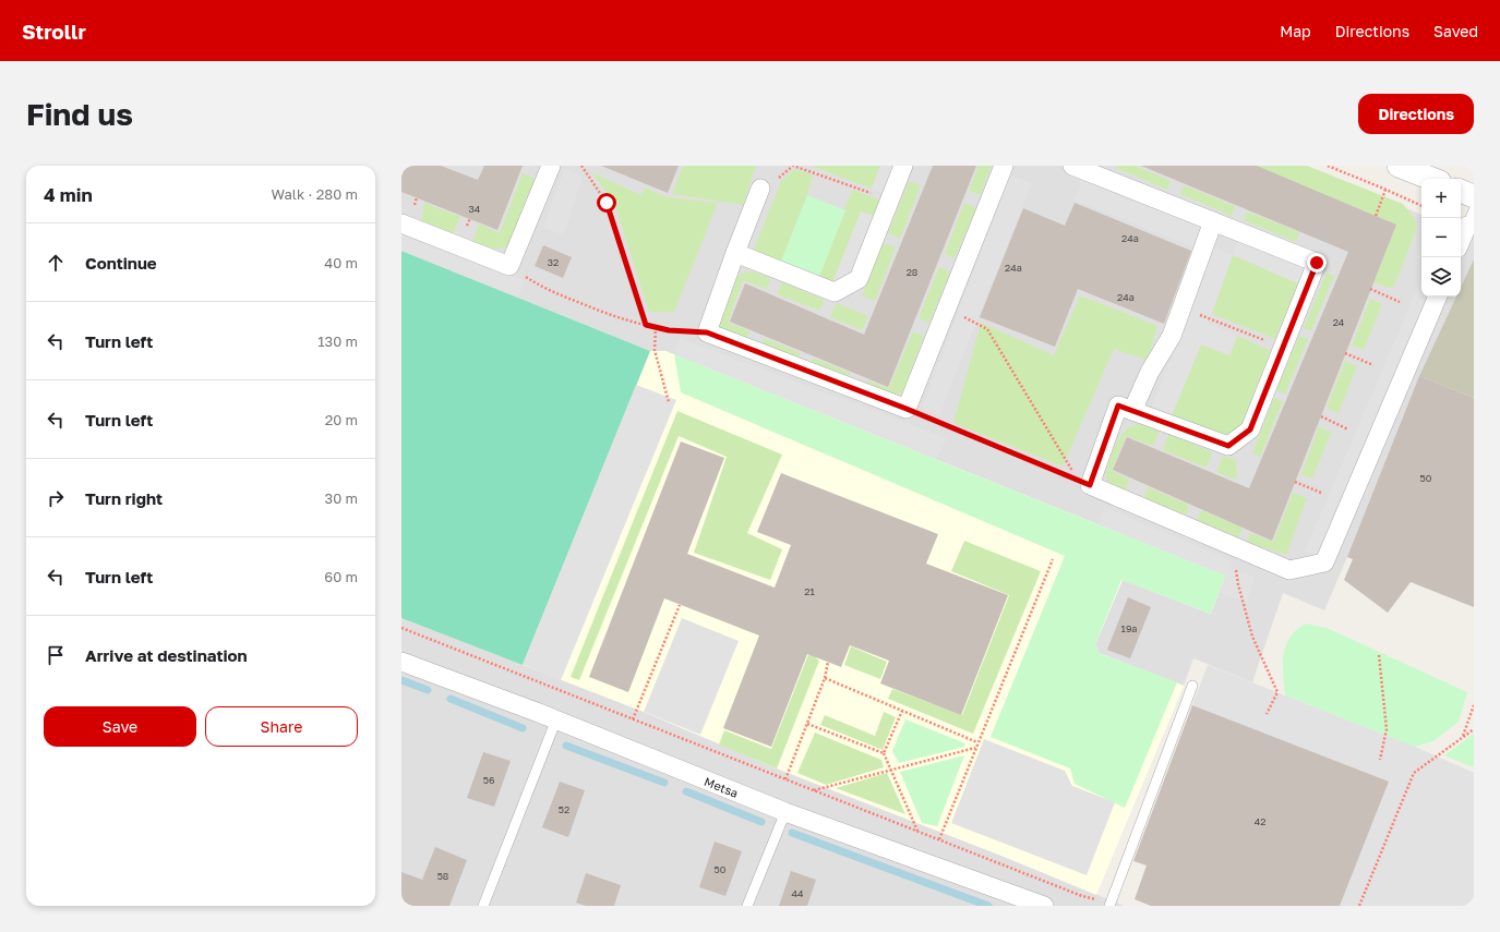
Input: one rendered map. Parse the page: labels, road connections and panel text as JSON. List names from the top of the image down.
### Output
{
  "streets": {
    "street": ["Metsa"]
  },
  "house_numbers": [
    "34",
    "24a",
    "32",
    "24a",
    "28",
    "24a",
    "24",
    "50",
    "21",
    "19a",
    "56",
    "52",
    "42",
    "50",
    "58",
    "44"
  ],
  "page": {
    "header": "Strollr",
    "nav": ["Map", "Directions", "Saved"],
    "buttons": [
      "Directions",
      ["Save", "Share"]
    ],
    "title": "Find us",
    "heading": ["4 min", "Walk · 280 m"],
    "map_buttons": ["+", "−"],
    "list": [
      ["Continue", "40 m"],
      ["Turn left", "130 m"],
      ["Turn left", "20 m"],
      ["Turn right", "30 m"],
      ["Turn left", "60 m"],
      "Arrive at destination"
    ]
  }
}
